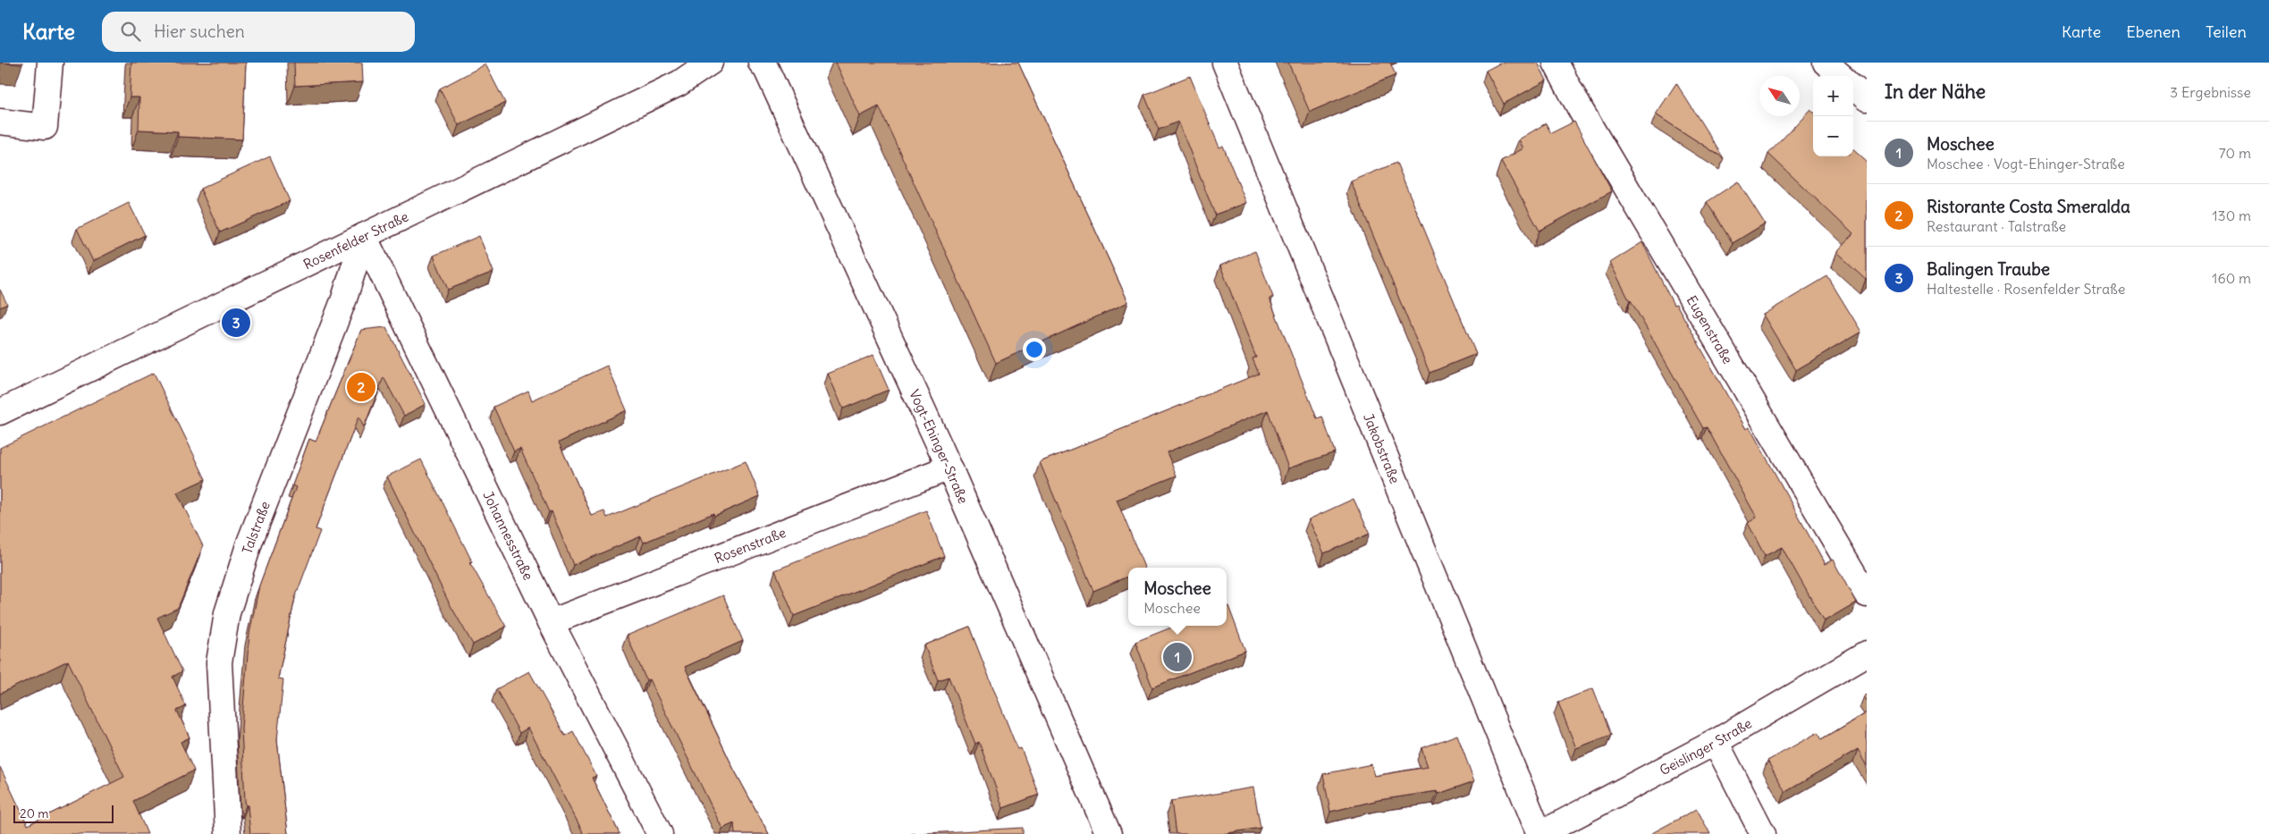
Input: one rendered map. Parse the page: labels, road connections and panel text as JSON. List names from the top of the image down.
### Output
{
  "streets": {
    "street": [
      "Rosenfelder Straße",
      "Eugenstraße",
      "Vogt-Ehinger-Straße",
      "Jakobstraße",
      "Talstraße",
      "Johannesstraße",
      "Rosenstraße",
      "Geislinger Straße"
    ]
  },
  "crossings": [
    ["Rosenfelder Straße", "Talstraße"],
    ["Rosenfelder Straße", "Johannesstraße"],
    ["Vogt-Ehinger-Straße", "Rosenstraße"],
    ["Jakobstraße", "Geislinger Straße"],
    ["Talstraße", "Johannesstraße"],
    ["Johannesstraße", "Rosenstraße"]
  ],
  "scale_bar": "20 m",
  "north": "top left",
  "page": {
    "header": "Karte",
    "search": "Hier suchen",
    "nav": ["Karte", "Ebenen", "Teilen"],
    "heading": ["In der Nähe", "3 Ergebnisse"],
    "map_buttons": ["+", "−"],
    "list": [
      {
        "mark": "1",
        "name": "Moschee",
        "note": "Moschee · Vogt-Ehinger-Straße",
        "value": "70 m"
      },
      {
        "mark": "2",
        "name": "Ristorante Costa Smeralda",
        "note": "Restaurant · Talstraße",
        "value": "130 m"
      },
      {
        "mark": "3",
        "name": "Balingen Traube",
        "note": "Haltestelle · Rosenfelder Straße",
        "value": "160 m"
      }
    ],
    "pins": ["3", "2", "1"],
    "popup": ["Moschee", "Moschee"],
    "scale": "20 m"
  }
}
